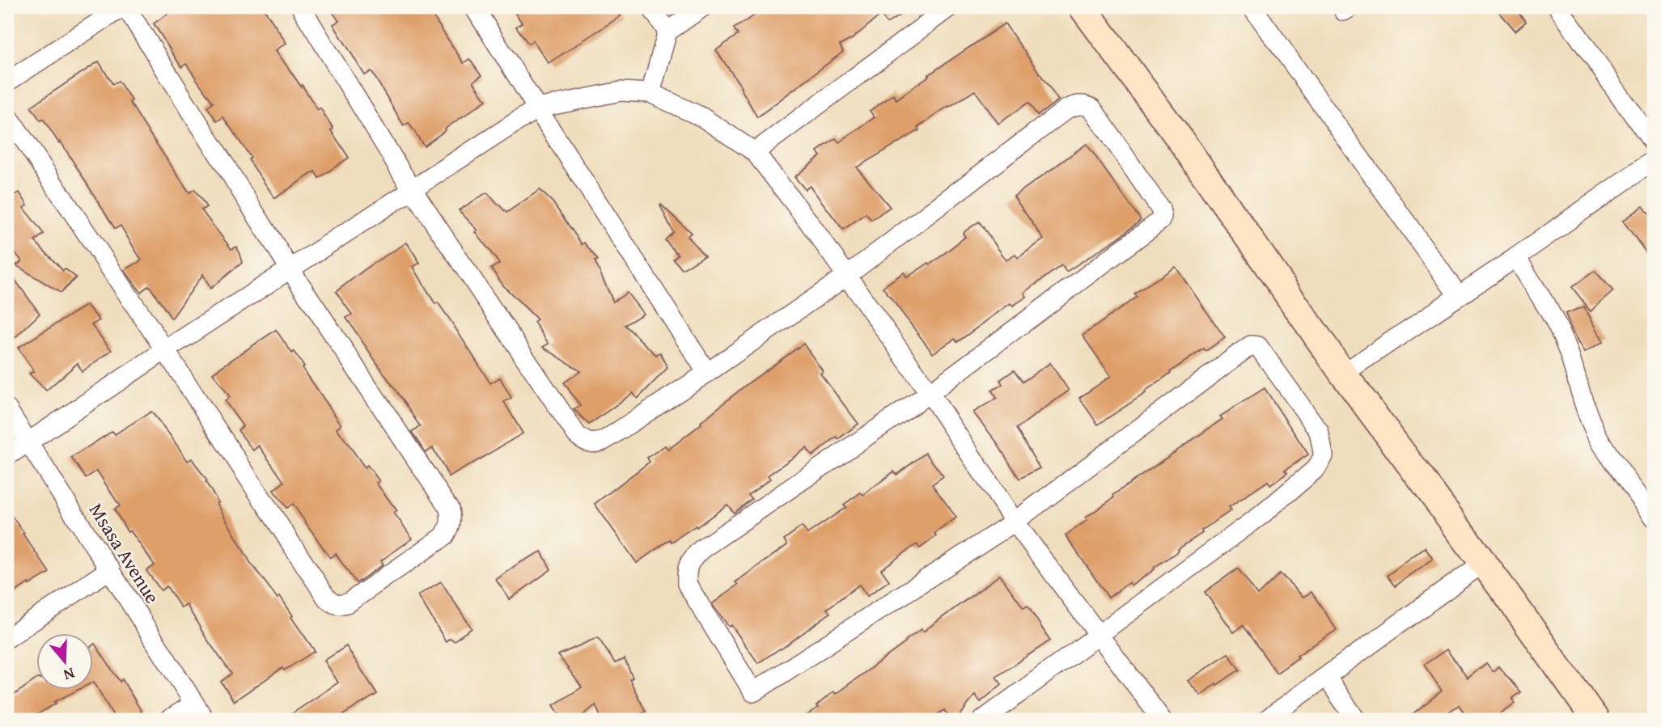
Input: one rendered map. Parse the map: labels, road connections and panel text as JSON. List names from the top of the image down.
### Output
{
  "streets": {
    "street": ["Msasa Avenue"]
  },
  "north": "bottom"
}
